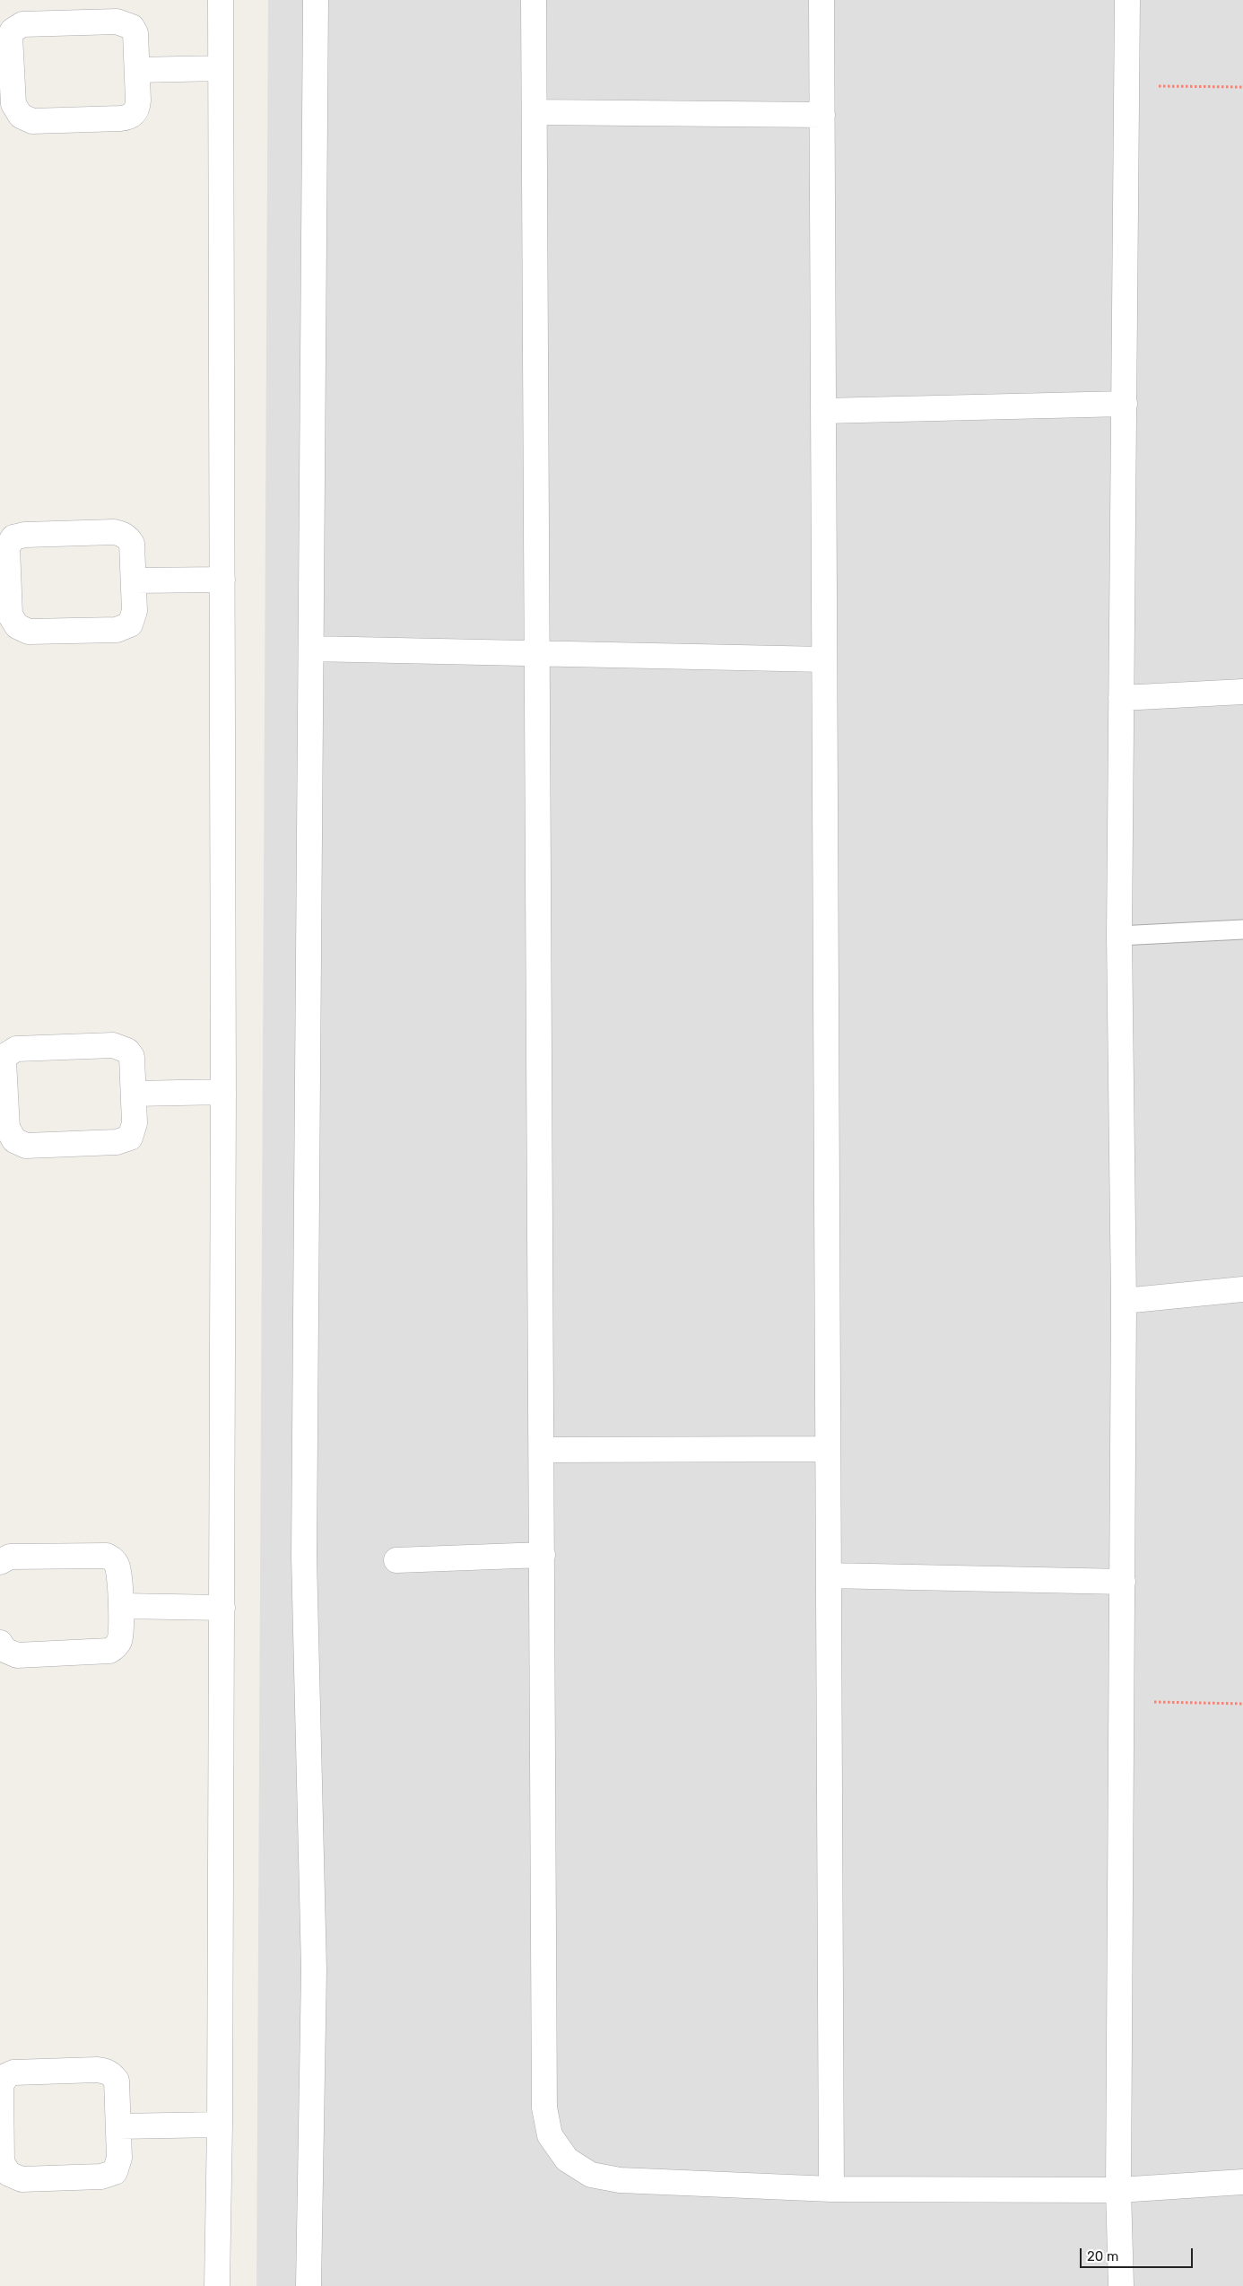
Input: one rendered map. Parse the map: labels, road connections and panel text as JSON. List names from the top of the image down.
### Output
{
  "scale_bar": "20 m"
}
